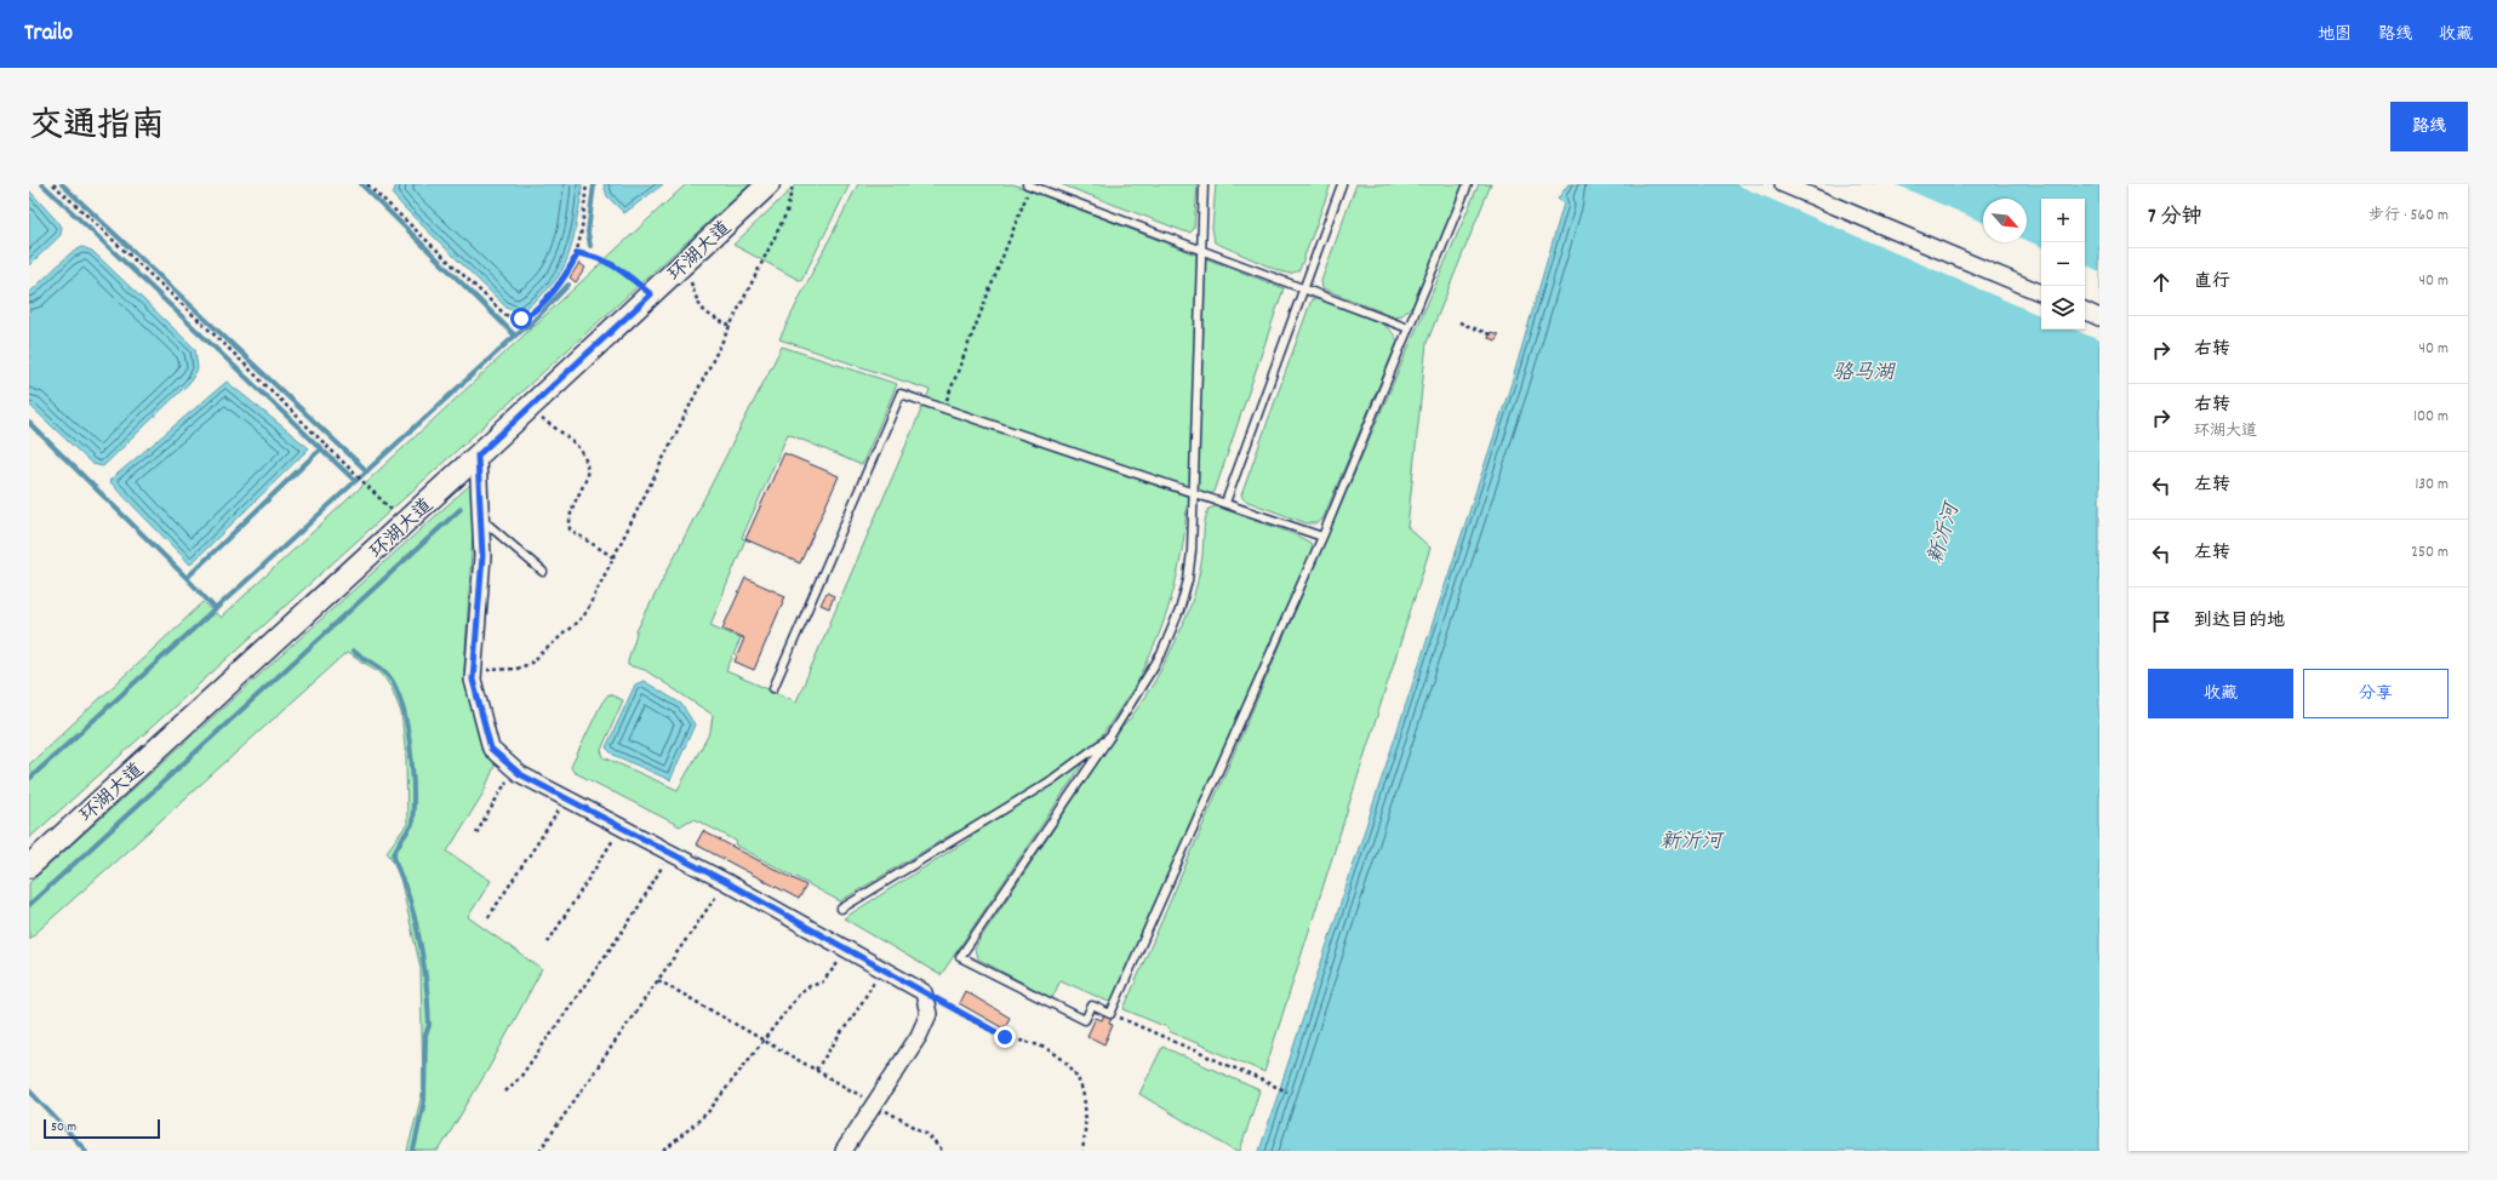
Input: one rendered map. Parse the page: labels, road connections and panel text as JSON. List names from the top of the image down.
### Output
{
  "streets": {
    "main road": ["环湖大道"]
  },
  "water": ["骆马湖", "新沂河"],
  "scale_bar": "50 m",
  "north": "bottom right",
  "page": {
    "header": "Trailo",
    "nav": ["地图", "路线", "收藏"],
    "title": "交通指南",
    "buttons": [
      "路线",
      ["收藏", "分享"]
    ],
    "heading": ["7 分钟", "步行 · 560 m"],
    "map_buttons": ["+", "−"],
    "list": [
      ["直行", "40 m"],
      ["右转", "40 m"],
      ["右转", "环湖大道", "100 m"],
      ["左转", "130 m"],
      ["左转", "250 m"],
      "到达目的地"
    ],
    "scale": "50 m"
  }
}
